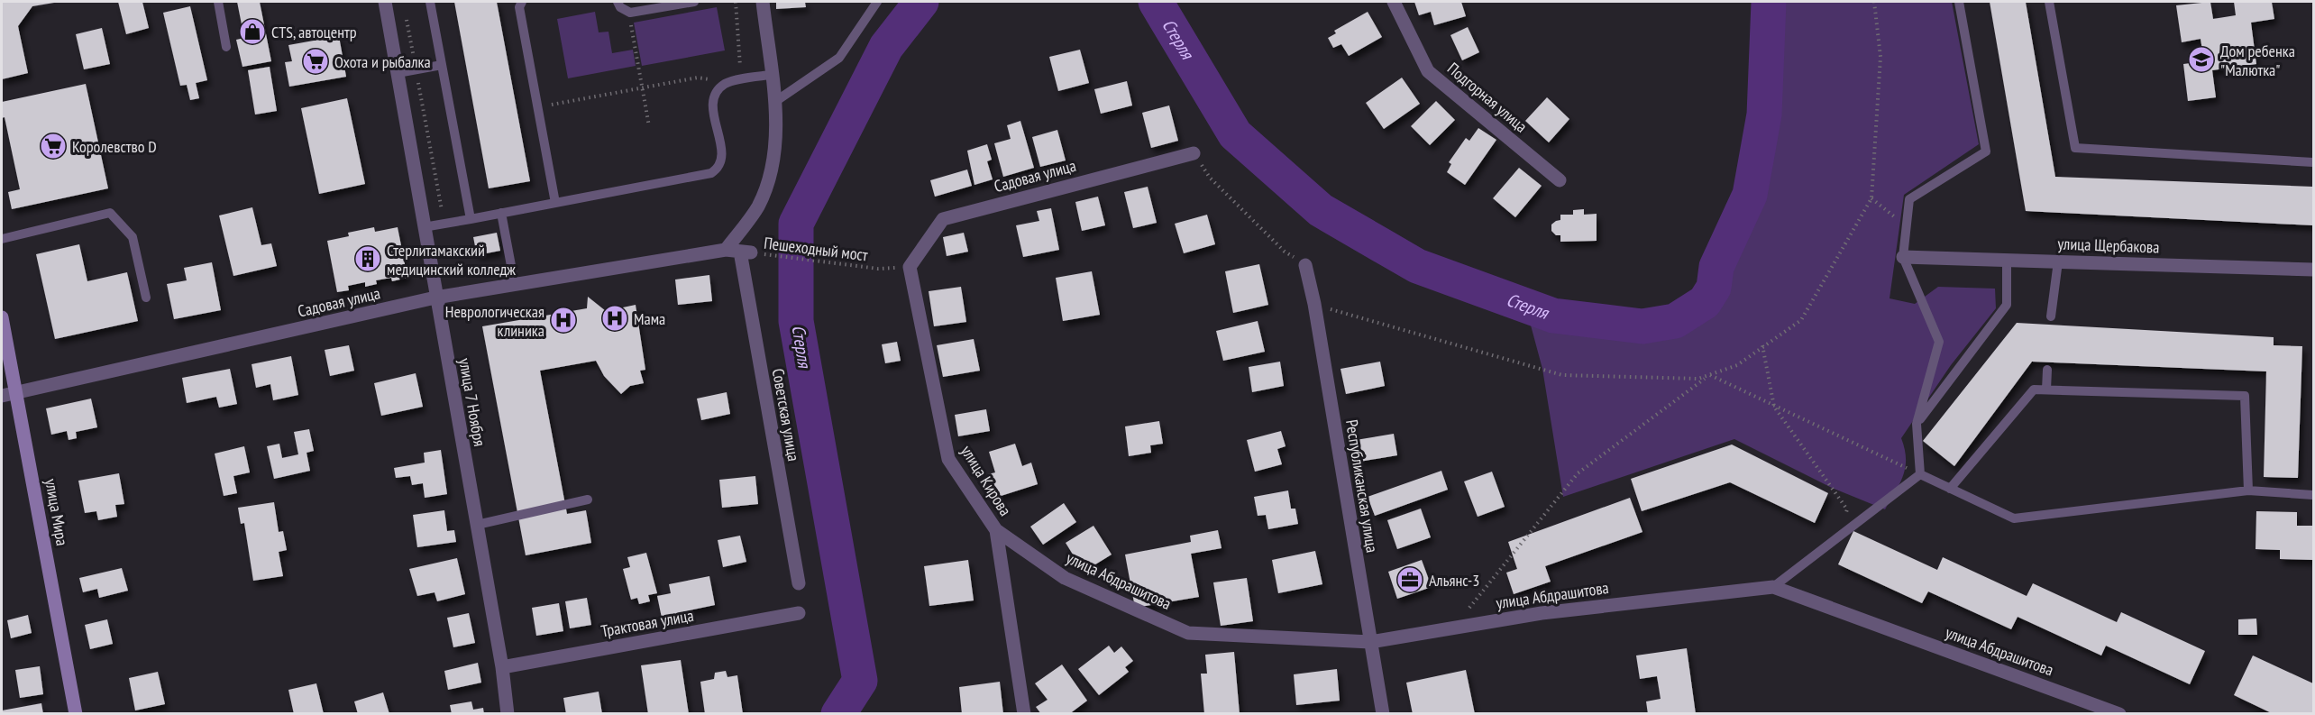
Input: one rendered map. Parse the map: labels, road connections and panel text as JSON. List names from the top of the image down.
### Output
{
  "streets": {
    "main road": ["улица Мира"],
    "street": [
      "Подгорная улица",
      "Садовая улица",
      "улица Щербакова",
      "улица 7 Ноября",
      "Советская улица",
      "улица Кирова",
      "Республиканская улица",
      "улица Абдрашитова",
      "Трактовая улица"
    ],
    "path": ["Пешеходный мост"]
  },
  "crossings": [
    ["Садовая улица", "Пешеходный мост"],
    ["Садовая улица", "улица 7 Ноября"],
    ["Садовая улица", "Советская улица"],
    ["Садовая улица", "улица Кирова"],
    ["Садовая улица", "улица Мира"],
    ["Пешеходный мост", "Советская улица"],
    ["улица 7 Ноября", "Трактовая улица"],
    ["улица Кирова", "улица Абдрашитова"],
    ["Республиканская улица", "улица Абдрашитова"]
  ],
  "water": ["Стерля"],
  "places": {
    "shop": ["СTS, автоцентр"],
    "school or university": ["Дом ребенка \"Малютка\""],
    "supermarket": ["Охота и рыбалка", "Королевство D"],
    "building": ["Стерлитамакский медицинский колледж"],
    "hospital": ["Мама", "Неврологическая клиника"],
    "office": ["Альянс-3"]
  }
}
